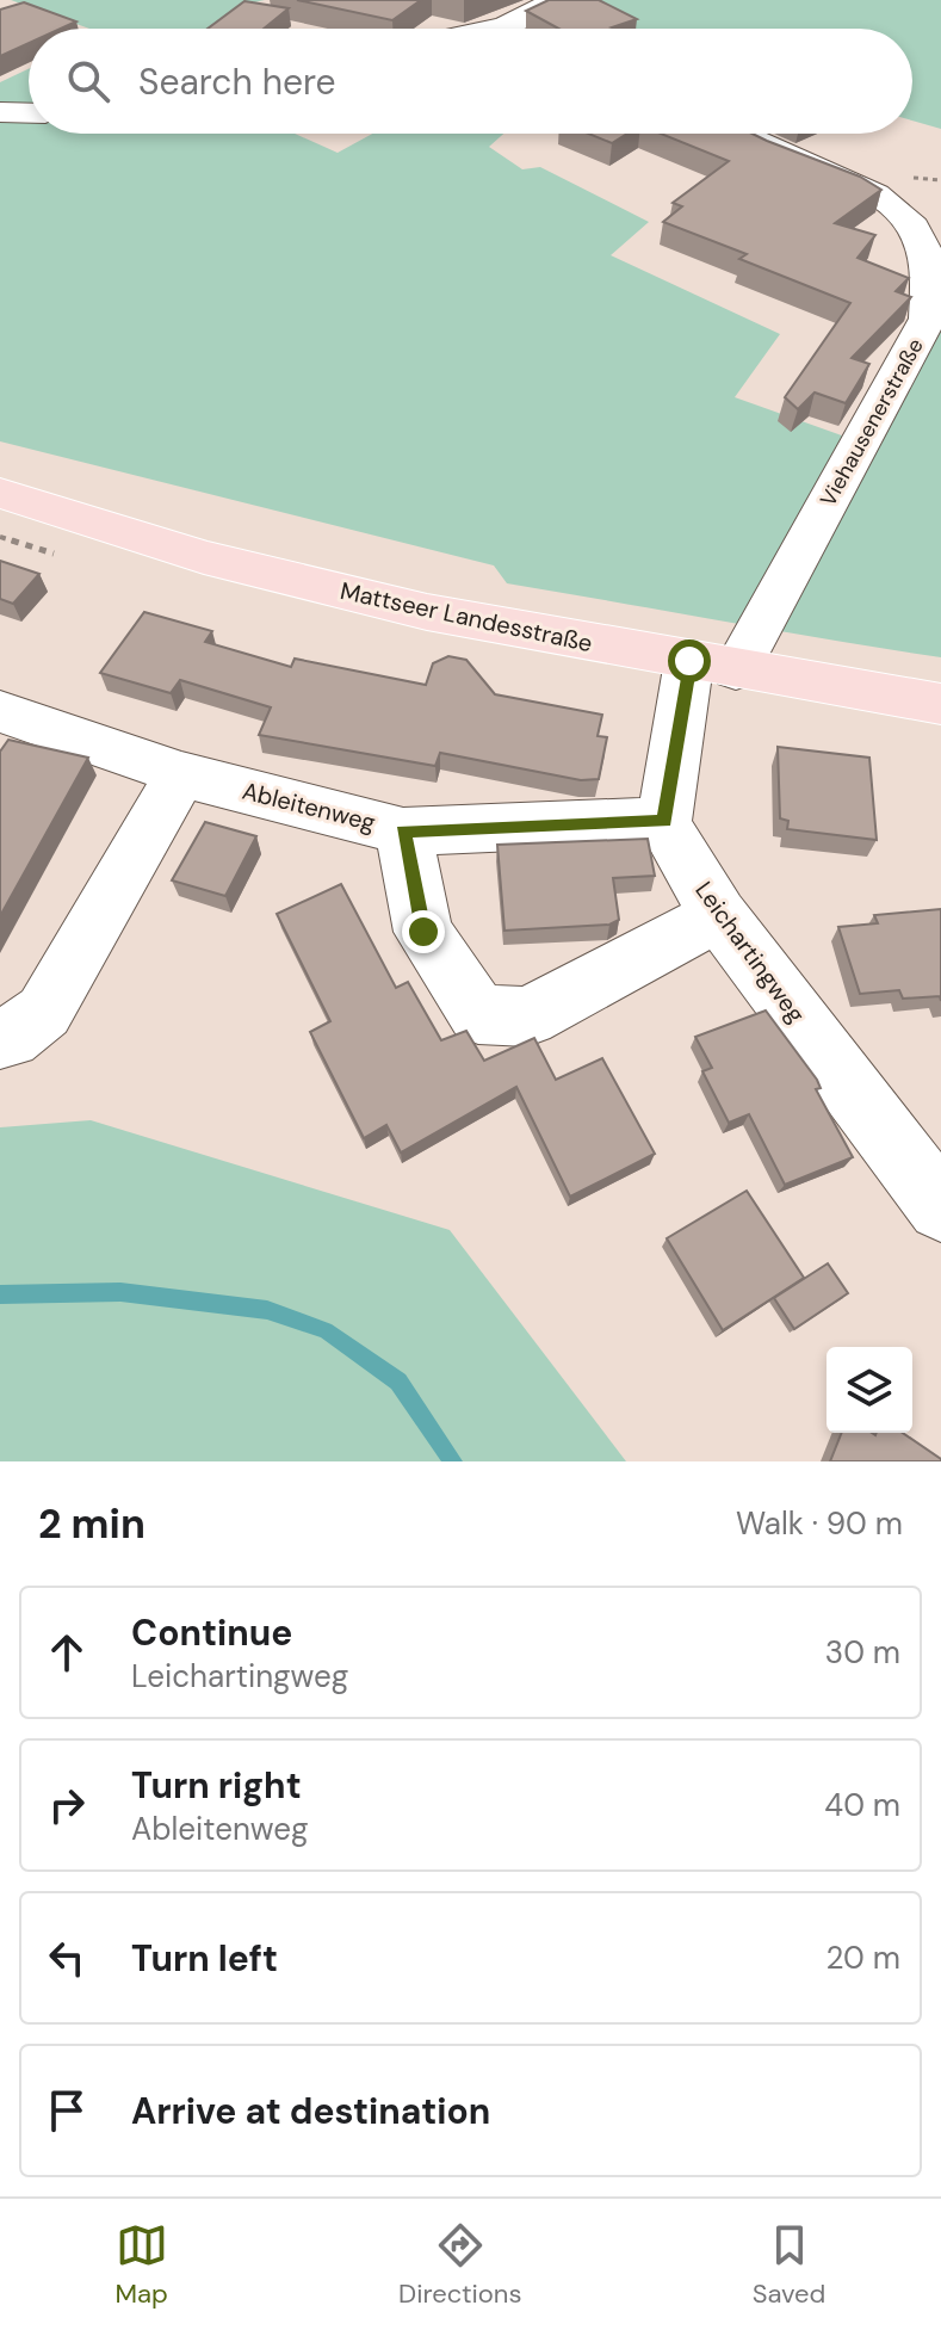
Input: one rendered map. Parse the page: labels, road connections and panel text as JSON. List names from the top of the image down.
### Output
{
  "streets": {
    "main road": ["Mattseer Landesstraße"],
    "street": ["Viehausenerstraße", "Ableitenweg", "Leichartingweg"]
  },
  "crossings": [
    ["Viehausenerstraße", "Mattseer Landesstraße"],
    ["Ableitenweg", "Leichartingweg"]
  ],
  "page": {
    "search": "Search here",
    "heading": ["2 min", "Walk · 90 m"],
    "list": [
      ["Continue", "Leichartingweg", "30 m"],
      ["Turn right", "Ableitenweg", "40 m"],
      ["Turn left", "20 m"],
      "Arrive at destination"
    ],
    "nav": ["Map", "Directions", "Saved"]
  }
}
